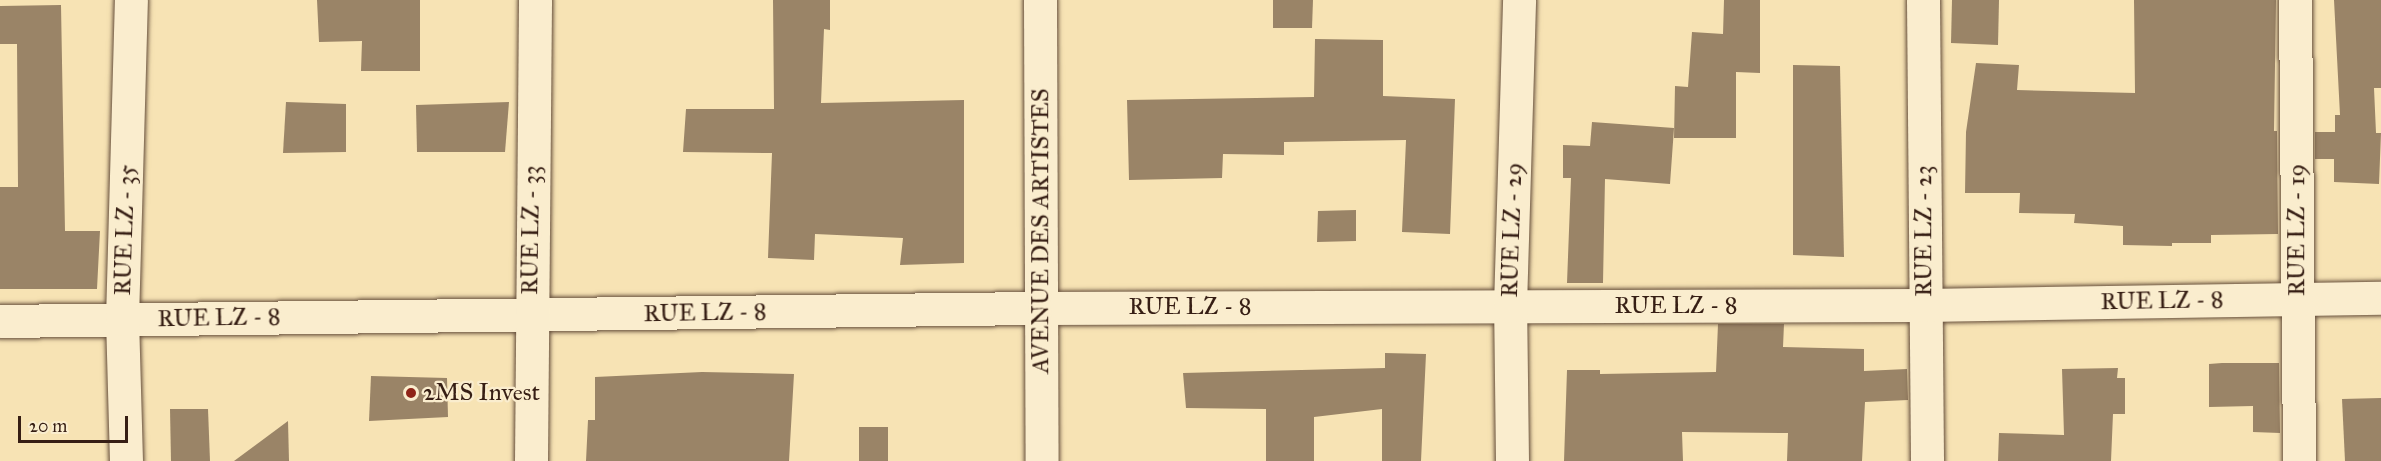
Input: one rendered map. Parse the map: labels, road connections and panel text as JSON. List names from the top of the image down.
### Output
{
  "streets": {
    "street": [
      "RUE LZ - 35",
      "RUE LZ - 33",
      "RUE LZ - 29",
      "RUE LZ - 19",
      "AVENUE DES ARTISTES",
      "RUE LZ - 23",
      "RUE LZ - 8"
    ]
  },
  "crossings": [
    ["RUE LZ - 35", "RUE LZ - 8"],
    ["RUE LZ - 33", "RUE LZ - 8"],
    ["RUE LZ - 29", "RUE LZ - 8"],
    ["RUE LZ - 19", "RUE LZ - 8"],
    ["AVENUE DES ARTISTES", "RUE LZ - 8"],
    ["RUE LZ - 23", "RUE LZ - 8"]
  ],
  "places": ["2MS Invest"],
  "scale_bar": "20 m"
}
